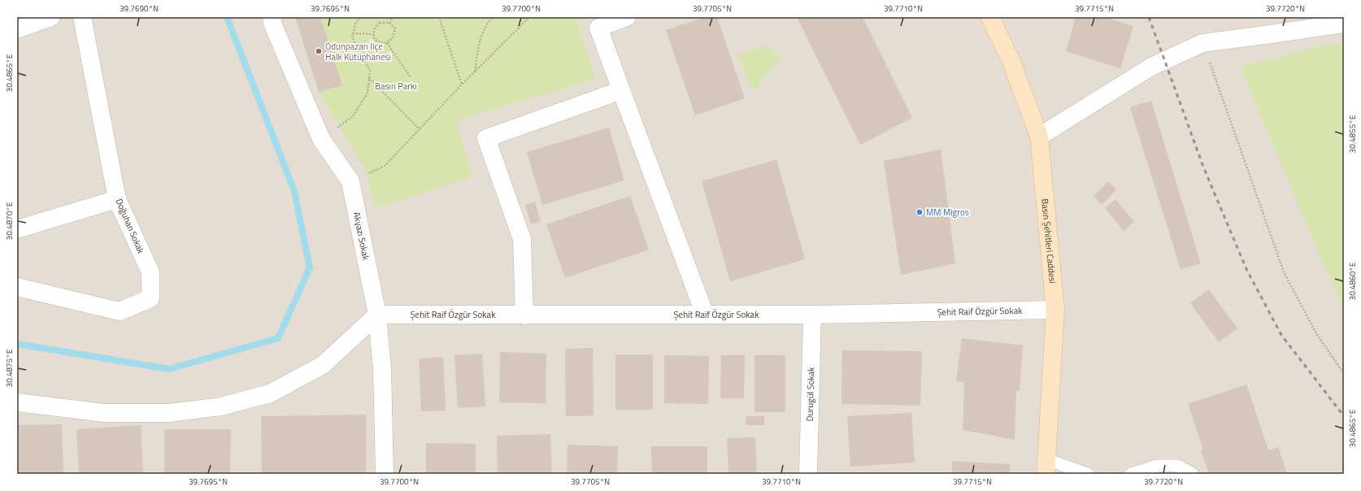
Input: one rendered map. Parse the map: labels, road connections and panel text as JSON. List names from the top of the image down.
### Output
{
  "streets": {
    "main road": ["Basın Şehitleri Caddesi"],
    "street": [
      "Doğuhan Sokak",
      "Akyazı Sokak",
      "Şehit Raif Özgür Sokak",
      "Durugül Sokak"
    ]
  },
  "crossings": [
    ["Akyazı Sokak", "Şehit Raif Özgür Sokak"],
    ["Basın Şehitleri Caddesi", "Şehit Raif Özgür Sokak"],
    ["Şehit Raif Özgür Sokak", "Durugül Sokak"]
  ],
  "parks": ["Basın Parkı"],
  "places": ["Odunpazarı İlçe Halk Kütüphanesi", "MM Migros"],
  "coordinates": [
    "39.7690°N",
    "39.7695°N",
    "39.7700°N",
    "39.7705°N",
    "39.7710°N",
    "39.7715°N",
    "39.7720°N",
    "30.4865°E",
    "30.4855°E",
    "30.4870°E",
    "30.4860°E",
    "30.4875°E"
  ]
}
